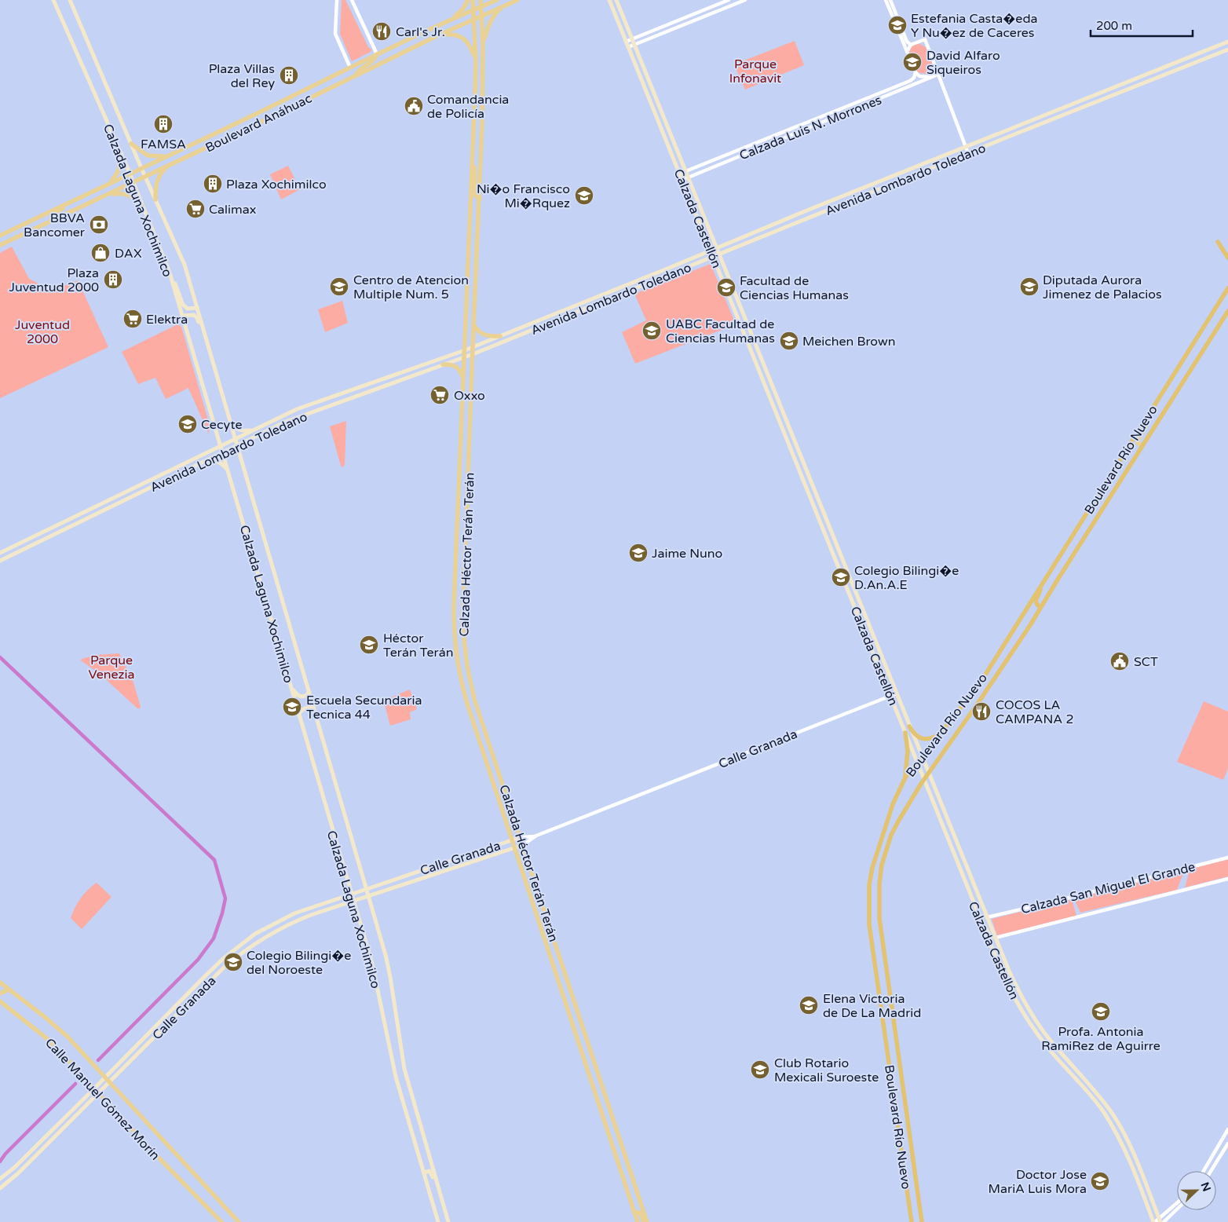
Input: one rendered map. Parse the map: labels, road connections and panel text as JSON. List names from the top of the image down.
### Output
{
  "streets": {
    "highway": ["Boulevard Río Nuevo"],
    "main road": [
      "Boulevard Anáhuac",
      "Avenida Lombardo Toledano",
      "Calzada Laguna Xochimilco",
      "Calzada Castellón",
      "Calzada Héctor Terán Terán",
      "Calle Granada",
      "Calle Manuel Gómez Morín"
    ],
    "street": ["Calzada Luis N. Morrones", "Calzada San Miguel El Grande"]
  },
  "crossings": [
    ["Boulevard Anáhuac", "Calzada Laguna Xochimilco"],
    ["Boulevard Anáhuac", "Calzada Héctor Terán Terán"],
    ["Calzada Luis N. Morrones", "Calzada Castellón"],
    ["Avenida Lombardo Toledano", "Calzada Laguna Xochimilco"],
    ["Avenida Lombardo Toledano", "Calzada Castellón"],
    ["Avenida Lombardo Toledano", "Calzada Héctor Terán Terán"],
    ["Calzada Laguna Xochimilco", "Calle Granada"],
    ["Calzada Castellón", "Boulevard Río Nuevo"],
    ["Calzada Castellón", "Calle Granada"],
    ["Calzada Castellón", "Calzada San Miguel El Grande"],
    ["Calzada Héctor Terán Terán", "Calle Granada"],
    ["Calle Granada", "Calle Manuel Gómez Morín"]
  ],
  "parks": ["Parque Infonavit", "Juventud 2000", "Parque Venezia"],
  "places": {
    "school or university": [
      "Estefania Casta�eda Y Nu�ez de Caceres",
      "David Alfaro Siqueiros",
      "Ni�o Francisco Mi�Rquez",
      "Centro de Atencion Multiple Num. 5",
      "Diputada Aurora Jimenez de Palacios",
      "Facultad de Ciencias Humanas",
      "UABC Facultad de Ciencias Humanas",
      "Meichen Brown",
      "Cecyte",
      "Jaime Nuno",
      "Colegio Bilingi�e D.An.A.E",
      "Héctor Terán Terán",
      "Escuela Secundaria Tecnica 44",
      "Colegio Bilingi�e del Noroeste",
      "Elena Victoria de De La Madrid",
      "Profa. Antonia RamiRez de Aguirre",
      "Club Rotario Mexicali Suroeste",
      "Doctor Jose MariA Luis Mora"
    ],
    "restaurant": ["Carl's Jr.", "COCOS LA CAMPANA 2"],
    "building": [
      "Plaza Villas del Rey",
      "FAMSA",
      "Plaza Xochimilco",
      "Plaza Juventud 2000"
    ],
    "public building": ["Comandancia de Policía", "SCT"],
    "supermarket": ["Calimax", "Elektra", "Oxxo"],
    "bank": ["BBVA Bancomer"],
    "shop": ["DAX"]
  },
  "scale_bar": "200 m",
  "north": "right"
}
